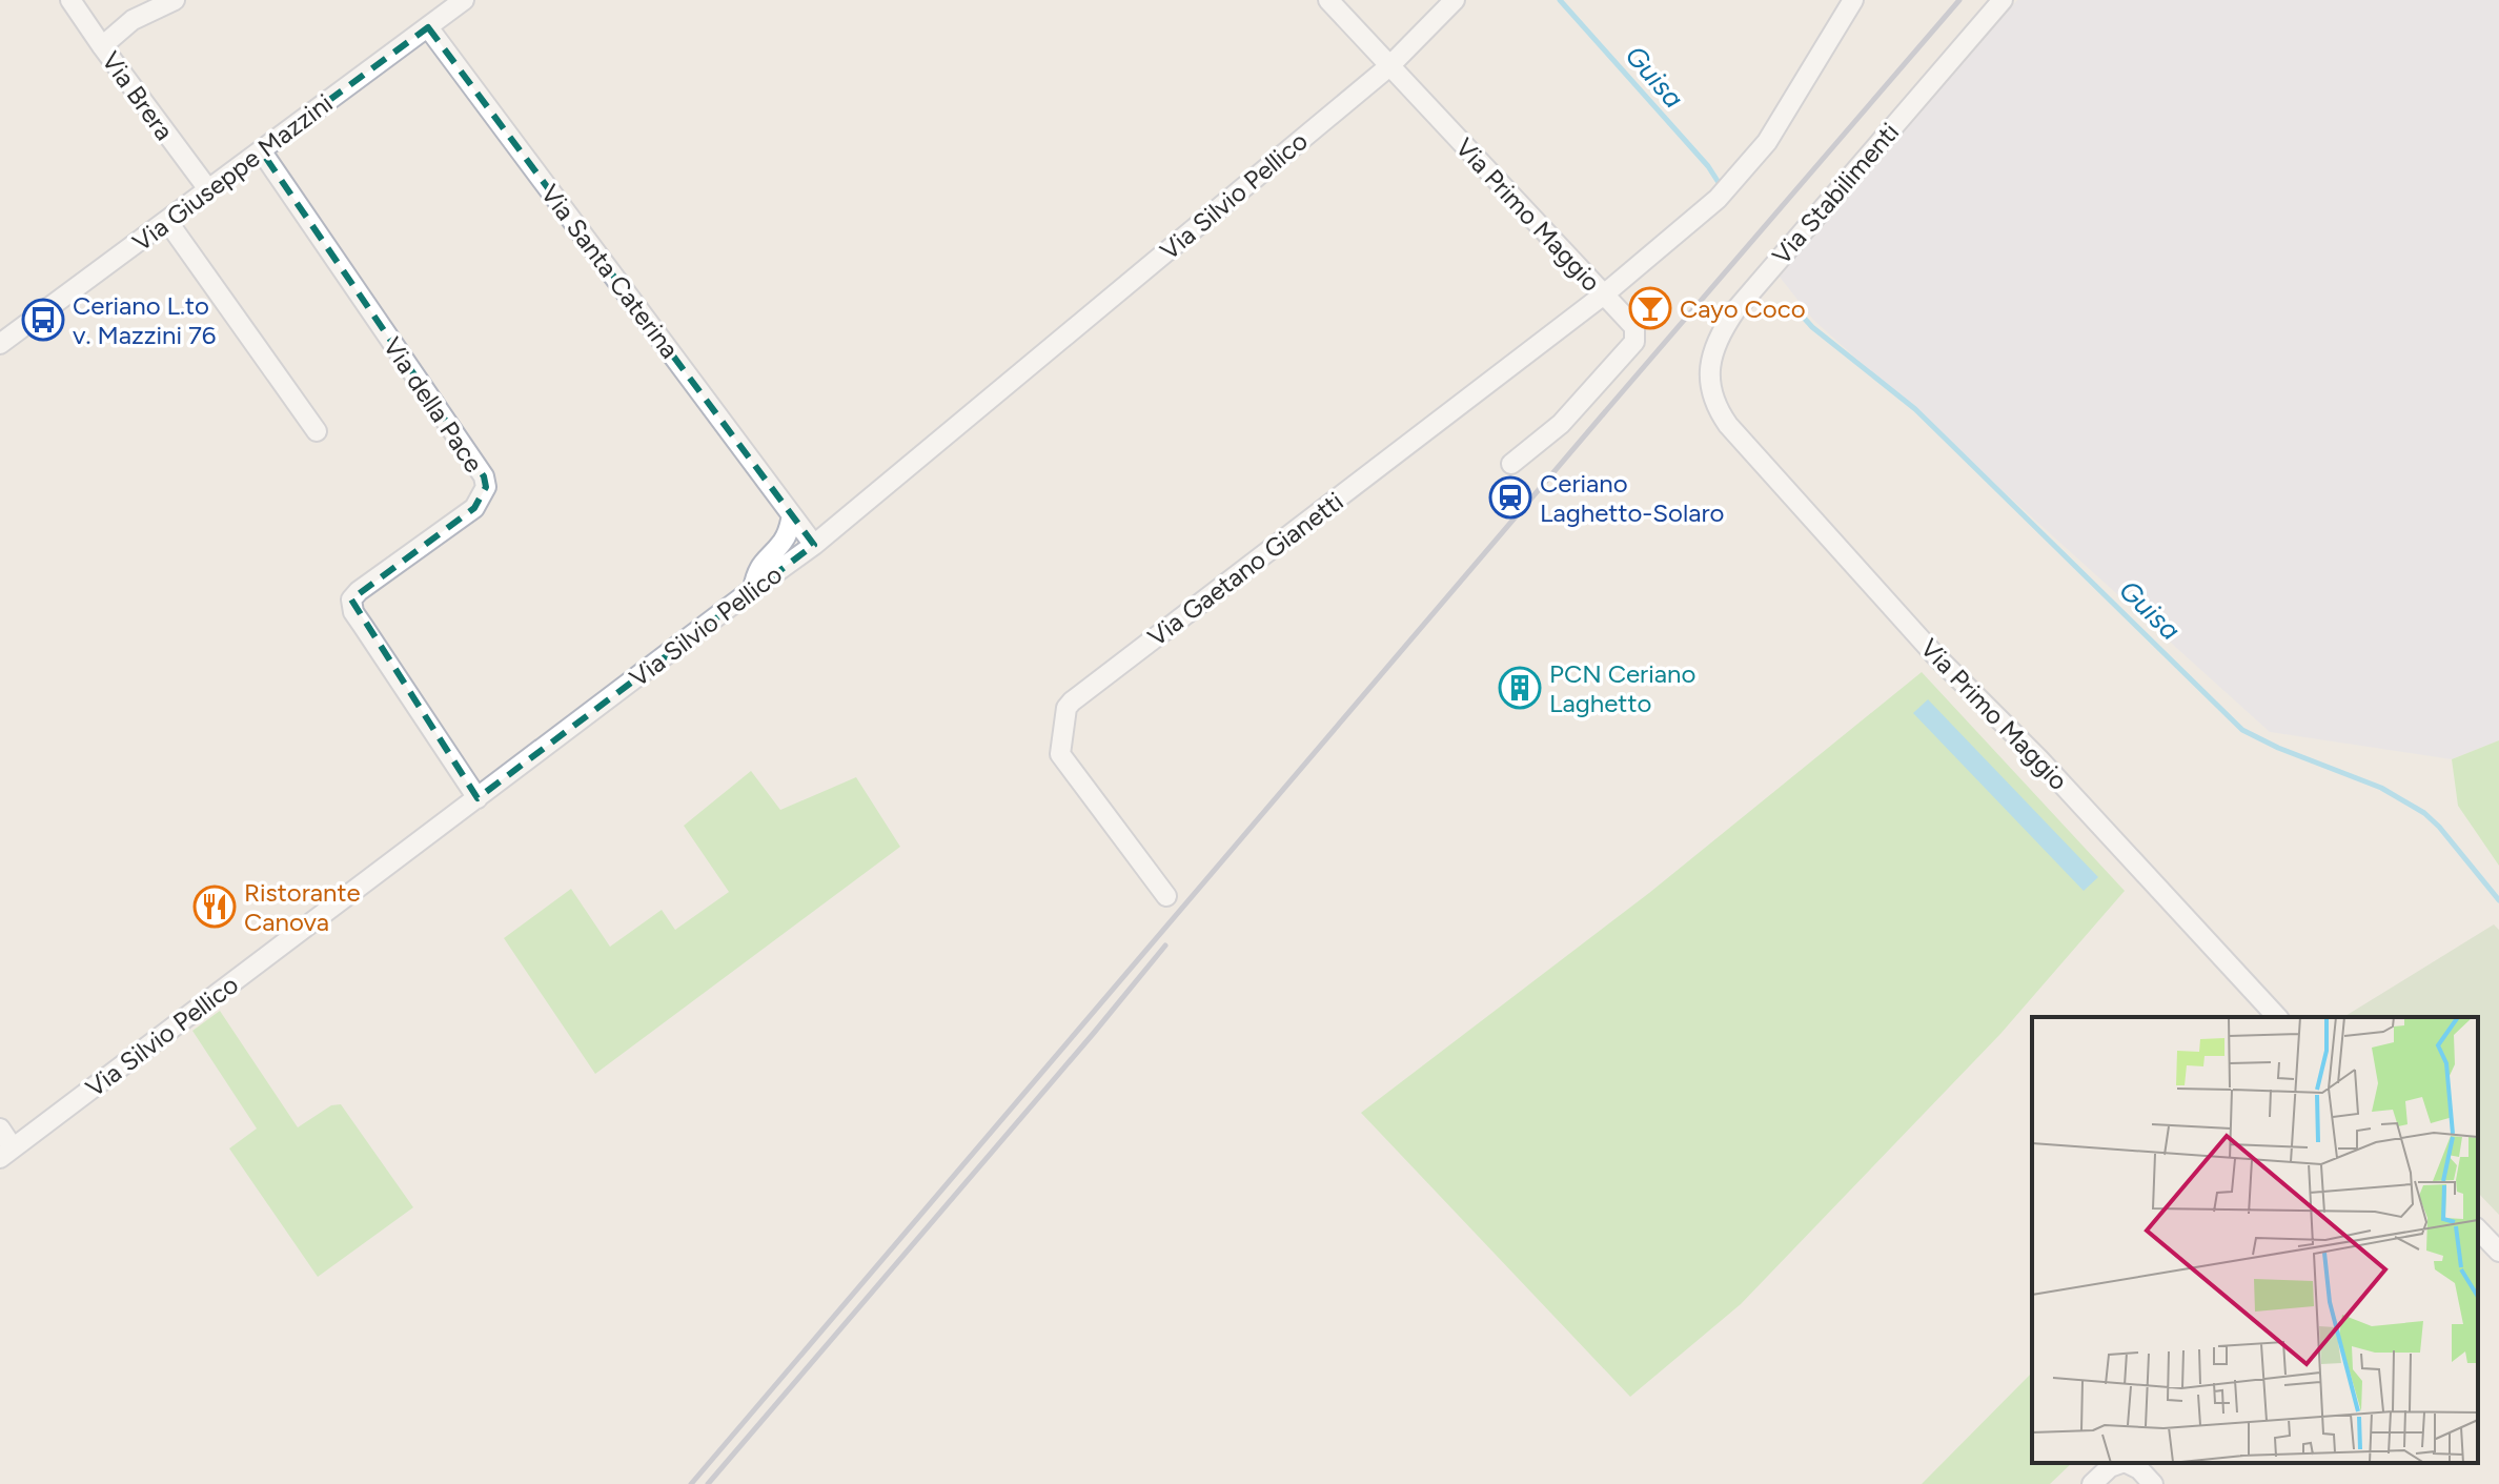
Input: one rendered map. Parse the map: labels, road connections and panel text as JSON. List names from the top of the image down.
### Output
{
  "streets": {
    "street": [
      "Via Brera",
      "Via Giuseppe Mazzini",
      "Via Stabilimenti",
      "Via Silvio Pellico",
      "Via Primo Maggio",
      "Via Santa Caterina",
      "Via della Pace",
      "Via Gaetano Gianetti"
    ]
  },
  "crossings": [
    ["Via Brera", "Via Giuseppe Mazzini"],
    ["Via Giuseppe Mazzini", "Via Santa Caterina"],
    ["Via Giuseppe Mazzini", "Via della Pace"],
    ["Via Stabilimenti", "Via Primo Maggio"],
    ["Via Silvio Pellico", "Via Primo Maggio"],
    ["Via Silvio Pellico", "Via Santa Caterina"],
    ["Via Silvio Pellico", "Via della Pace"],
    ["Via Primo Maggio", "Via Gaetano Gianetti"]
  ],
  "water": ["Guisa"],
  "places": {
    "bar": ["Cayo Coco"],
    "bus stop": ["Ceriano L.to v. Mazzini 76"],
    "station": ["Ceriano Laghetto-Solaro"],
    "building": ["PCN Ceriano Laghetto"],
    "restaurant": ["Ristorante Canova"]
  }
}
